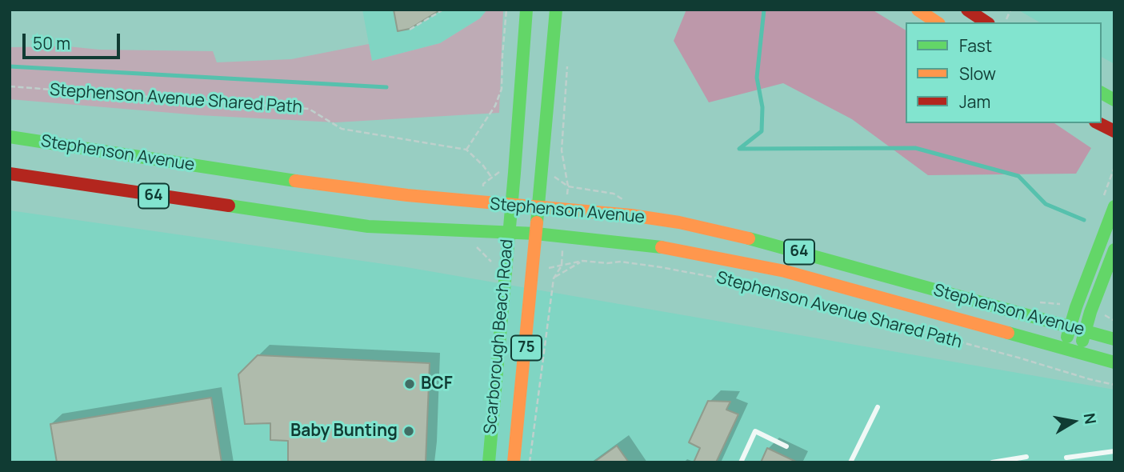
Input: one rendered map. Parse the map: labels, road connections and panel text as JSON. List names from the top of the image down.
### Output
{
  "streets": {
    "main road": [
      "Stephenson Avenue",
      "64",
      "Scarborough Beach Road",
      "75"
    ],
    "path": ["Stephenson Avenue Shared Path"]
  },
  "crossings": [
    ["Stephenson Avenue", "Scarborough Beach Road"]
  ],
  "places": ["BCF", "Baby Bunting"],
  "legend": ["Fast", "Slow", "Jam"],
  "scale_bar": "50 m",
  "north": "right"
}
